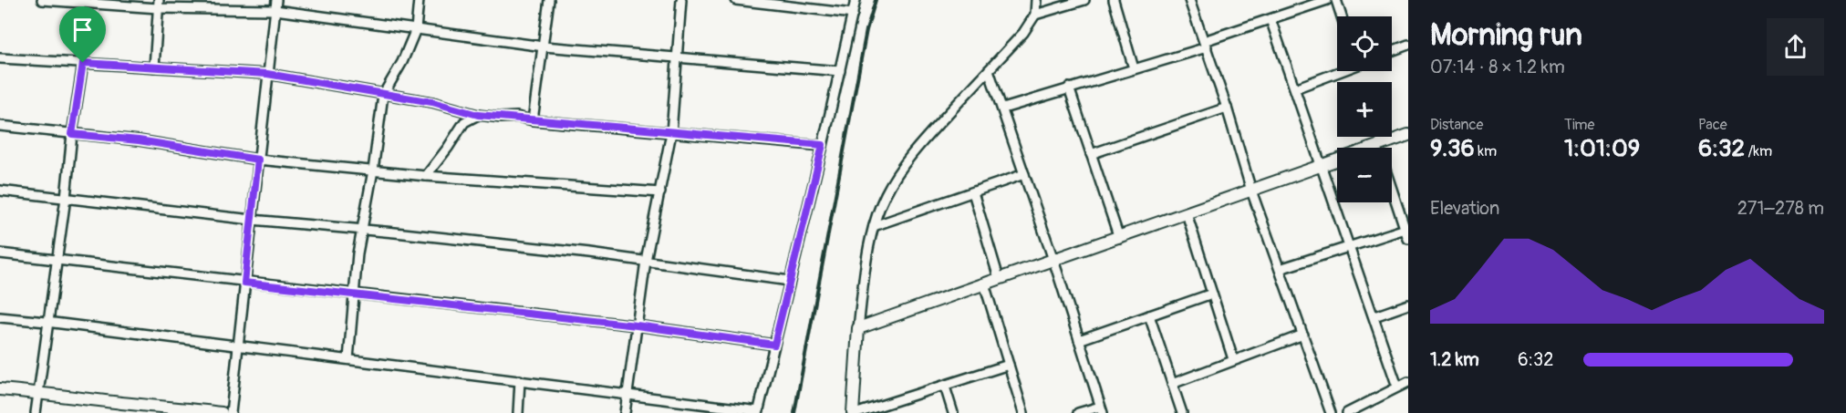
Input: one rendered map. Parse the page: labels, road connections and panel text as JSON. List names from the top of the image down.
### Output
{
  "page": {
    "heading": ["Morning run", "07:14 · 8 × 1.2 km"],
    "map_buttons": ["+", "−"],
    "stats": [
      ["Distance", "9.36 km"],
      ["Time", "1:01:09"],
      ["Pace", "6:32 /km"]
    ],
    "chart": ["Elevation", "271–278 m"],
    "list": [
      {
        "name": "1.2 km",
        "note": "6:32"
      }
    ]
  }
}
